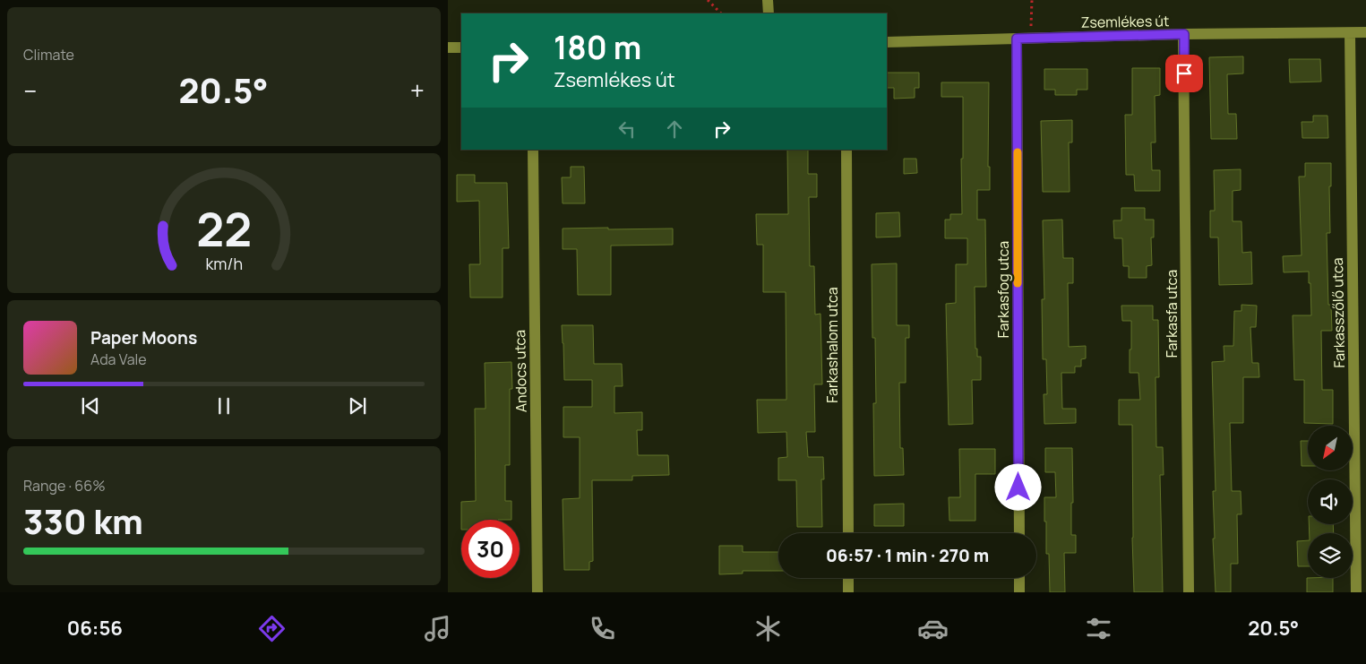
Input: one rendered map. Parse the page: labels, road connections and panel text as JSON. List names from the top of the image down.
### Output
{
  "streets": {
    "street": [
      "Zsemlékes út",
      "Farkasfog utca",
      "Farkasszőlő utca",
      "Farkasfa utca",
      "Farkashalom utca",
      "Andocs utca"
    ]
  },
  "crossings": [
    ["Zsemlékes út", "Farkasfog utca"],
    ["Zsemlékes út", "Farkasszőlő utca"],
    ["Zsemlékes út", "Farkasfa utca"]
  ],
  "north": "bottom left",
  "page": {
    "tile": [
      "Climate",
      ["Range · 66%", "330 km"]
    ],
    "turn": ["180 m", "Zsemlékes út"],
    "heat": ["−", "20.5°", "+"],
    "song": ["Paper Moons", "Ada Vale"],
    "limit": "30",
    "trip": "06:57 · 1 min · 270 m",
    "tabs": ["06:56", "20.5°"],
    "gauge": ["22", "km/h"]
  }
}
